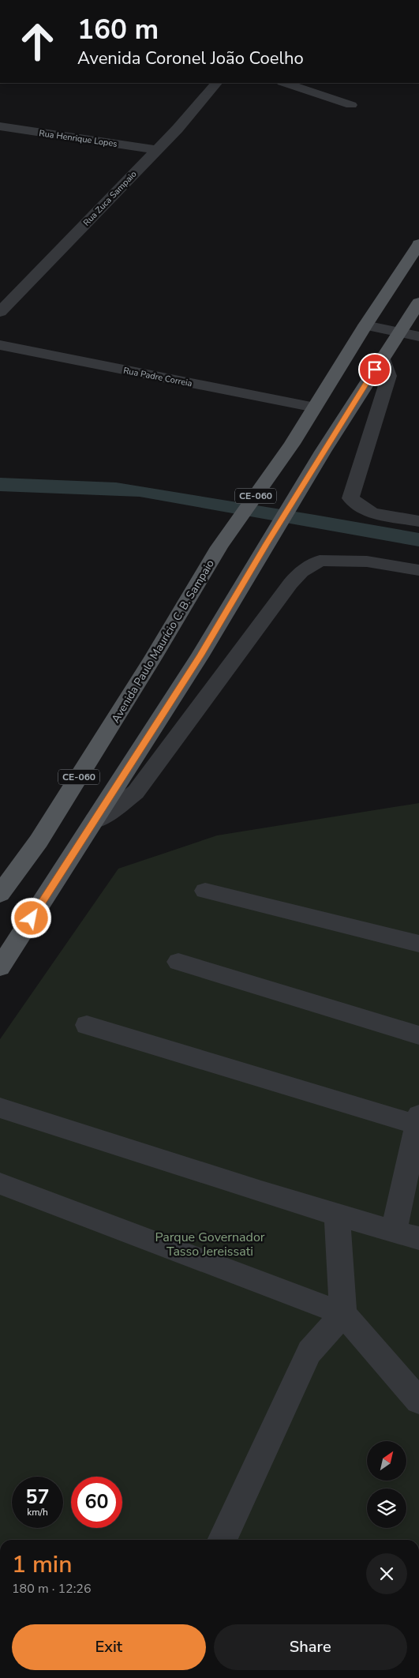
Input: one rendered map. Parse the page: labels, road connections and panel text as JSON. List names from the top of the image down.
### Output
{
  "streets": {
    "main road": ["CE-060", "Avenida Paulo Maurício C. B. Sampaio"],
    "street": ["Rua Henrique Lopes", "Rua Zuca Sampaio", "Rua Padre Correia"]
  },
  "crossings": [
    ["Rua Henrique Lopes", "Rua Zuca Sampaio"],
    ["Rua Padre Correia", "Avenida Paulo Maurício C. B. Sampaio"],
    ["CE-060", "Avenida Paulo Maurício C. B. Sampaio"]
  ],
  "parks": ["Parque Governador Tasso Jereissati"],
  "north": "top right",
  "page": {
    "turn": ["160 m", "Avenida Coronel João Coelho"],
    "speed": "57 km/h",
    "limit": "60",
    "heading": ["1 min", "180 m · 12:26"],
    "buttons": ["Exit", "Share"]
  }
}
